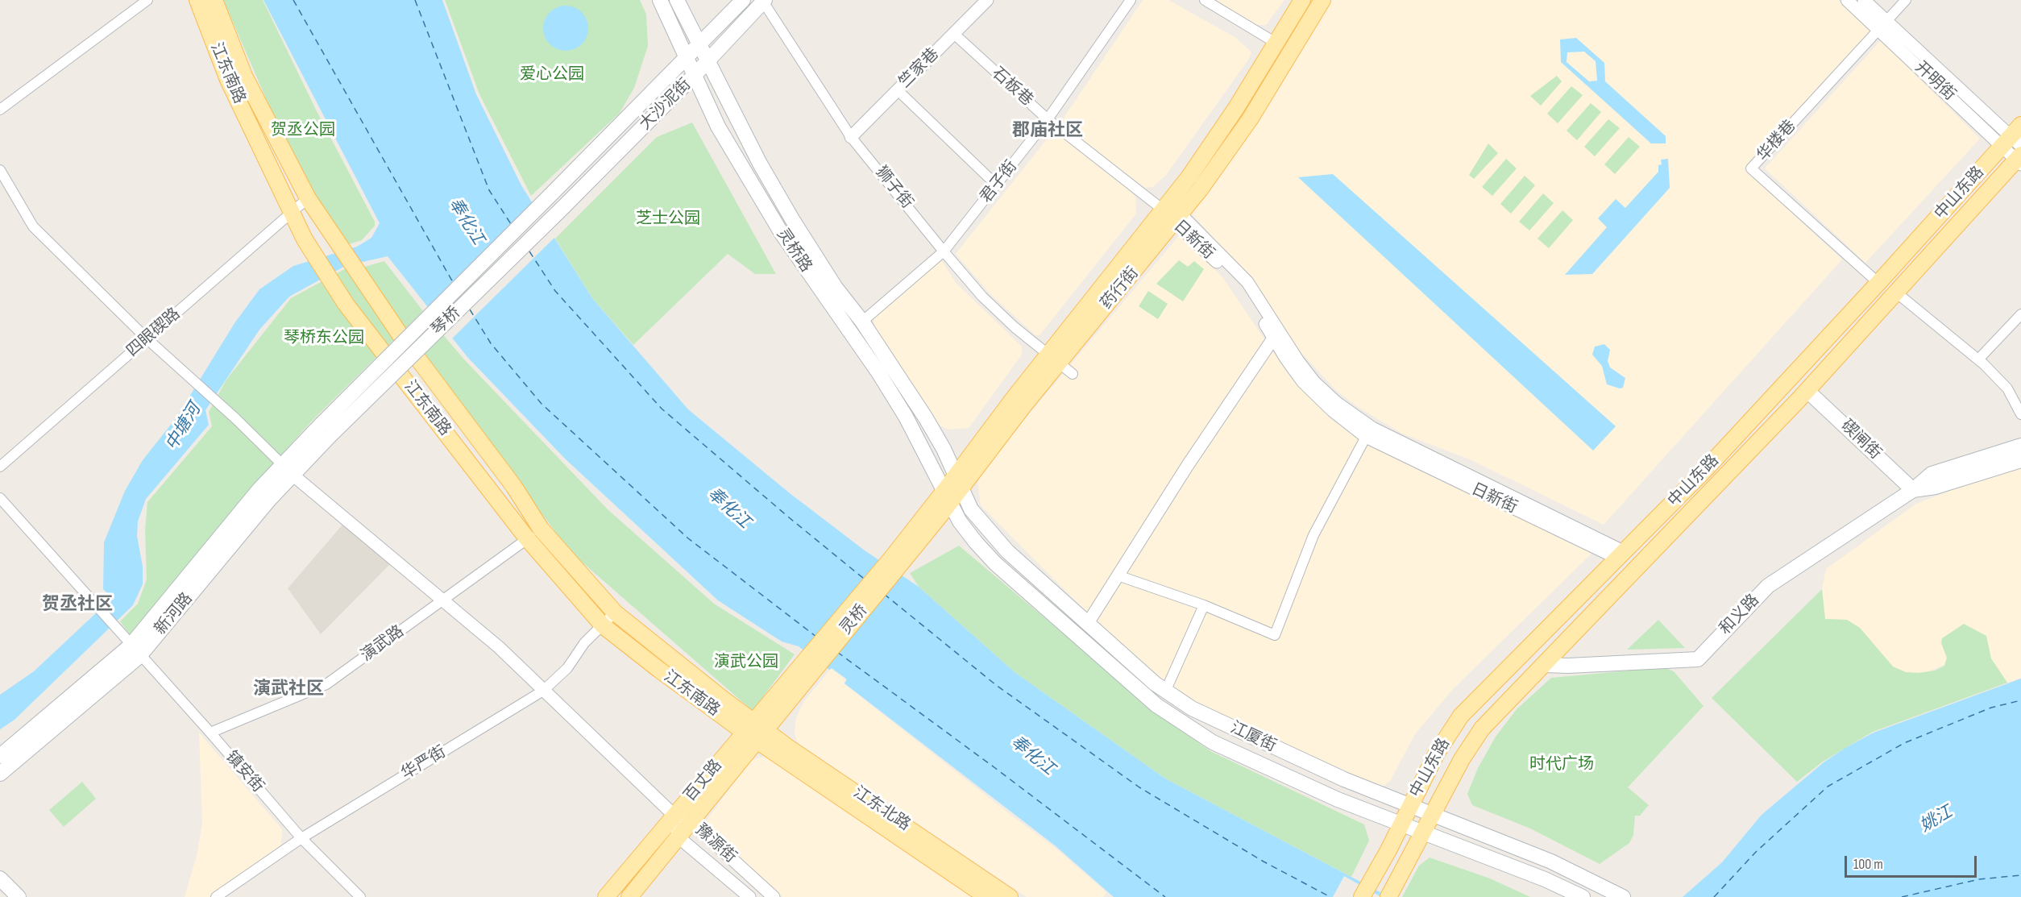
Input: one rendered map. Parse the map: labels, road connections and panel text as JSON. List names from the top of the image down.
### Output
{
  "streets": {
    "main road": [
      "江东南路",
      "大沙泥街",
      "中山东路",
      "灵桥路",
      "药行街",
      "琴桥",
      "碶闸街",
      "新河路",
      "和义路",
      "灵桥",
      "江厦街",
      "百丈路",
      "江东北路"
    ],
    "street": [
      "竺家巷",
      "开明街",
      "石板巷",
      "华楼巷",
      "君子街",
      "狮子街",
      "日新街",
      "四眼碶路",
      "演武路",
      "华严街",
      "镇安街",
      "豫源街"
    ]
  },
  "crossings": [
    ["竺家巷", "石板巷"],
    ["竺家巷", "狮子街"],
    ["江东南路", "四眼碶路"],
    ["江东南路", "演武路"],
    ["江东南路", "华严街"],
    ["江东南路", "百丈路"],
    ["江东南路", "江东北路"],
    ["开明街", "华楼巷"],
    ["开明街", "中山东路"],
    ["石板巷", "君子街"],
    ["石板巷", "日新街"],
    ["石板巷", "药行街"],
    ["大沙泥街", "狮子街"],
    ["大沙泥街", "灵桥路"],
    ["大沙泥街", "琴桥"],
    ["华楼巷", "中山东路"],
    ["君子街", "狮子街"],
    ["君子街", "灵桥路"],
    ["狮子街", "药行街"],
    ["中山东路", "日新街"],
    ["中山东路", "碶闸街"],
    ["中山东路", "和义路"],
    ["中山东路", "江厦街"],
    ["日新街", "药行街"],
    ["灵桥路", "药行街"],
    ["灵桥路", "江厦街"],
    ["药行街", "灵桥"],
    ["药行街", "江厦街"],
    ["琴桥", "新河路"],
    ["碶闸街", "和义路"],
    ["新河路", "镇安街"],
    ["灵桥", "百丈路"],
    ["演武路", "镇安街"],
    ["华严街", "镇安街"],
    ["百丈路", "江东北路"],
    ["百丈路", "豫源街"]
  ],
  "districts": ["郡庙社区", "贺丞社区", "演武社区"],
  "water": ["奉化江", "中塘河", "姚江"],
  "parks": [
    "爱心公园",
    "贺丞公园",
    "芝士公园",
    "琴桥东公园",
    "演武公园",
    "时代广场"
  ],
  "scale_bar": "100 m"
}
